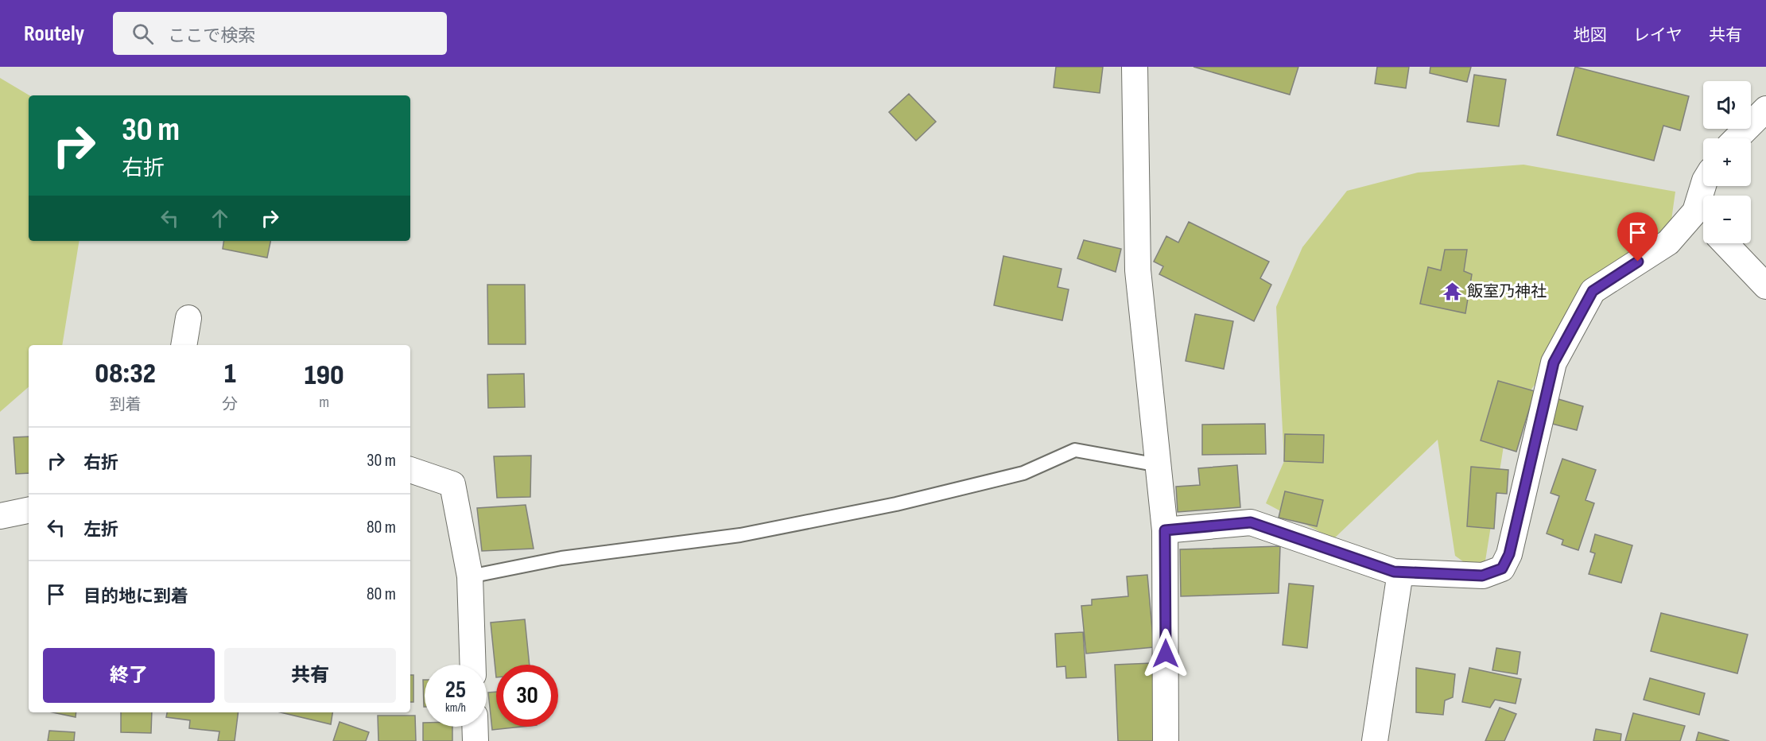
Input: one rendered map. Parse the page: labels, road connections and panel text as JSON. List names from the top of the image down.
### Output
{
  "places": {
    "temple": ["飯室乃神社"]
  },
  "page": {
    "header": "Routely",
    "search": "ここで検索",
    "nav": ["地図", "レイヤ", "共有"],
    "map_buttons": ["+", "−"],
    "turn": ["30 m", "右折"],
    "eta": [
      "08:32",
      "到着",
      "1",
      "分",
      "190",
      "m"
    ],
    "list": [
      {
        "name": "右折",
        "value": "30 m"
      },
      {
        "name": "左折",
        "value": "80 m"
      },
      {
        "name": "目的地に到着",
        "value": "80 m"
      }
    ],
    "buttons": ["終了", "共有"],
    "speed": "25 km/h",
    "limit": "30"
  }
}
